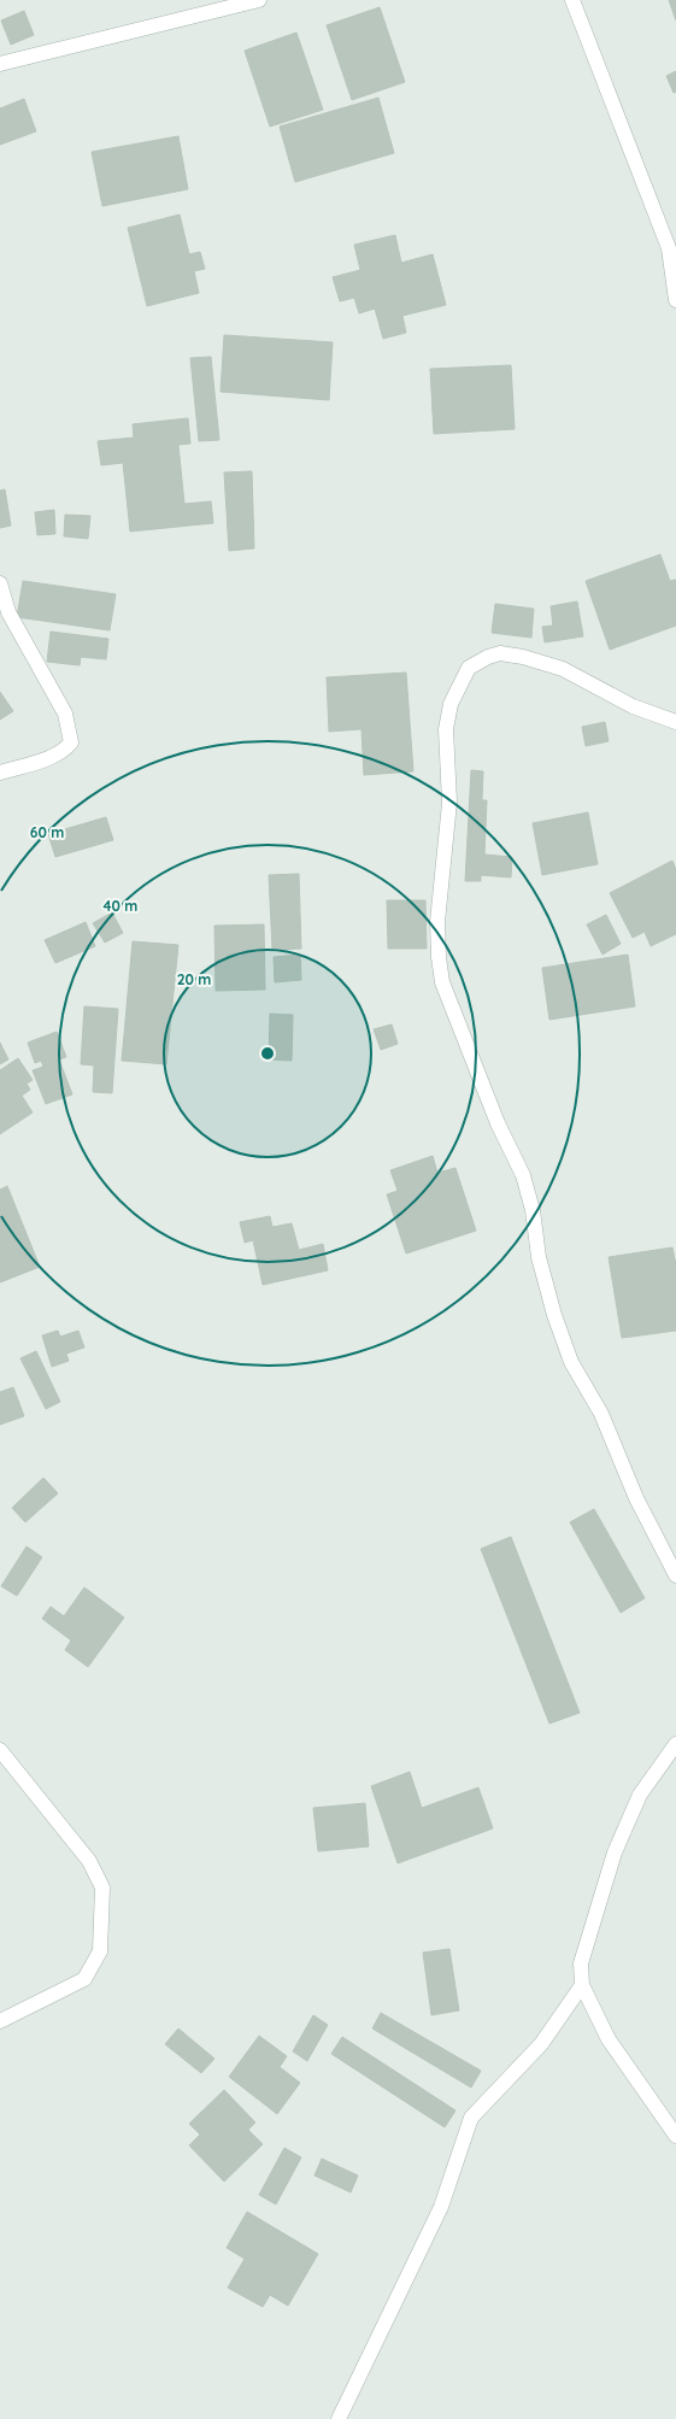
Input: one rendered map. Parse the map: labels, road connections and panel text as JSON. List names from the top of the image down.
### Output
{
  "rings": ["60 m", "40 m", "20 m"]
}
